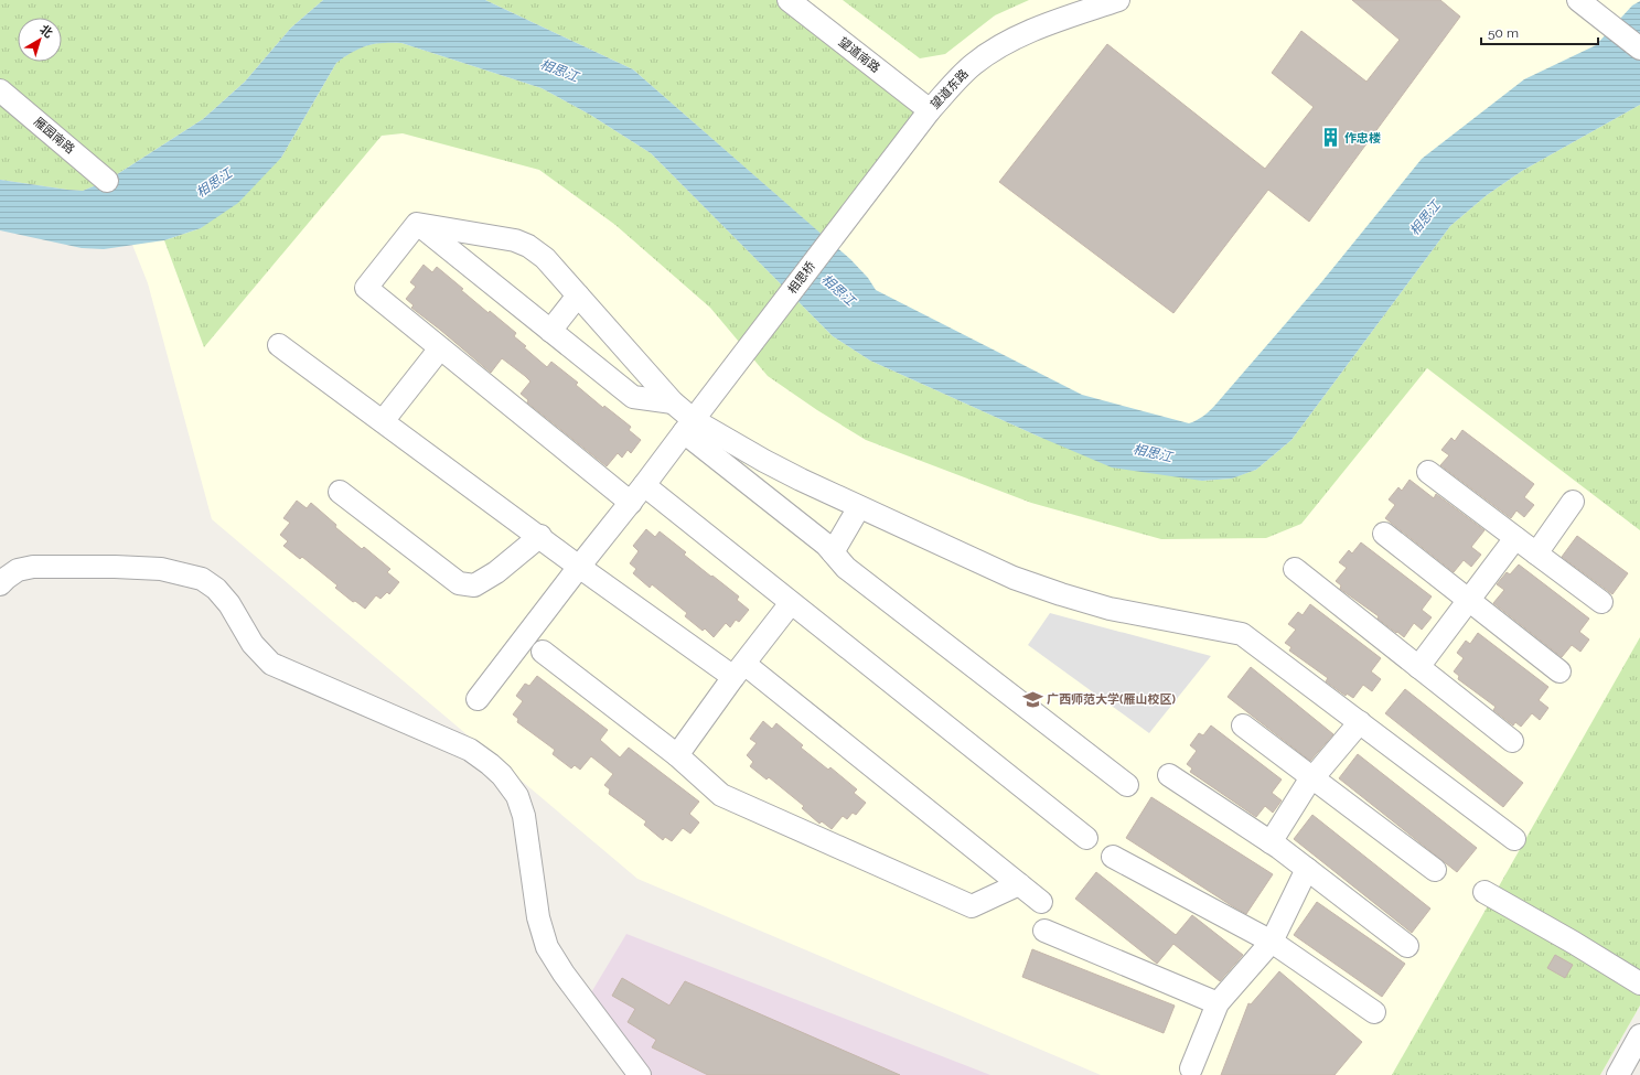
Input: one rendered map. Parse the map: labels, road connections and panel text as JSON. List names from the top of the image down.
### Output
{
  "streets": {
    "street": [
      "望道南路",
      "望道东路",
      "雁园南路",
      "相思桥"
    ]
  },
  "crossings": [
    ["望道南路", "望道东路"],
    ["望道东路", "相思桥"]
  ],
  "water": ["相思江"],
  "places": {
    "building": ["作忠楼"],
    "school or university": ["广西师范大学(雁山校区)"]
  },
  "scale_bar": "50 m",
  "north": "top right"
}
